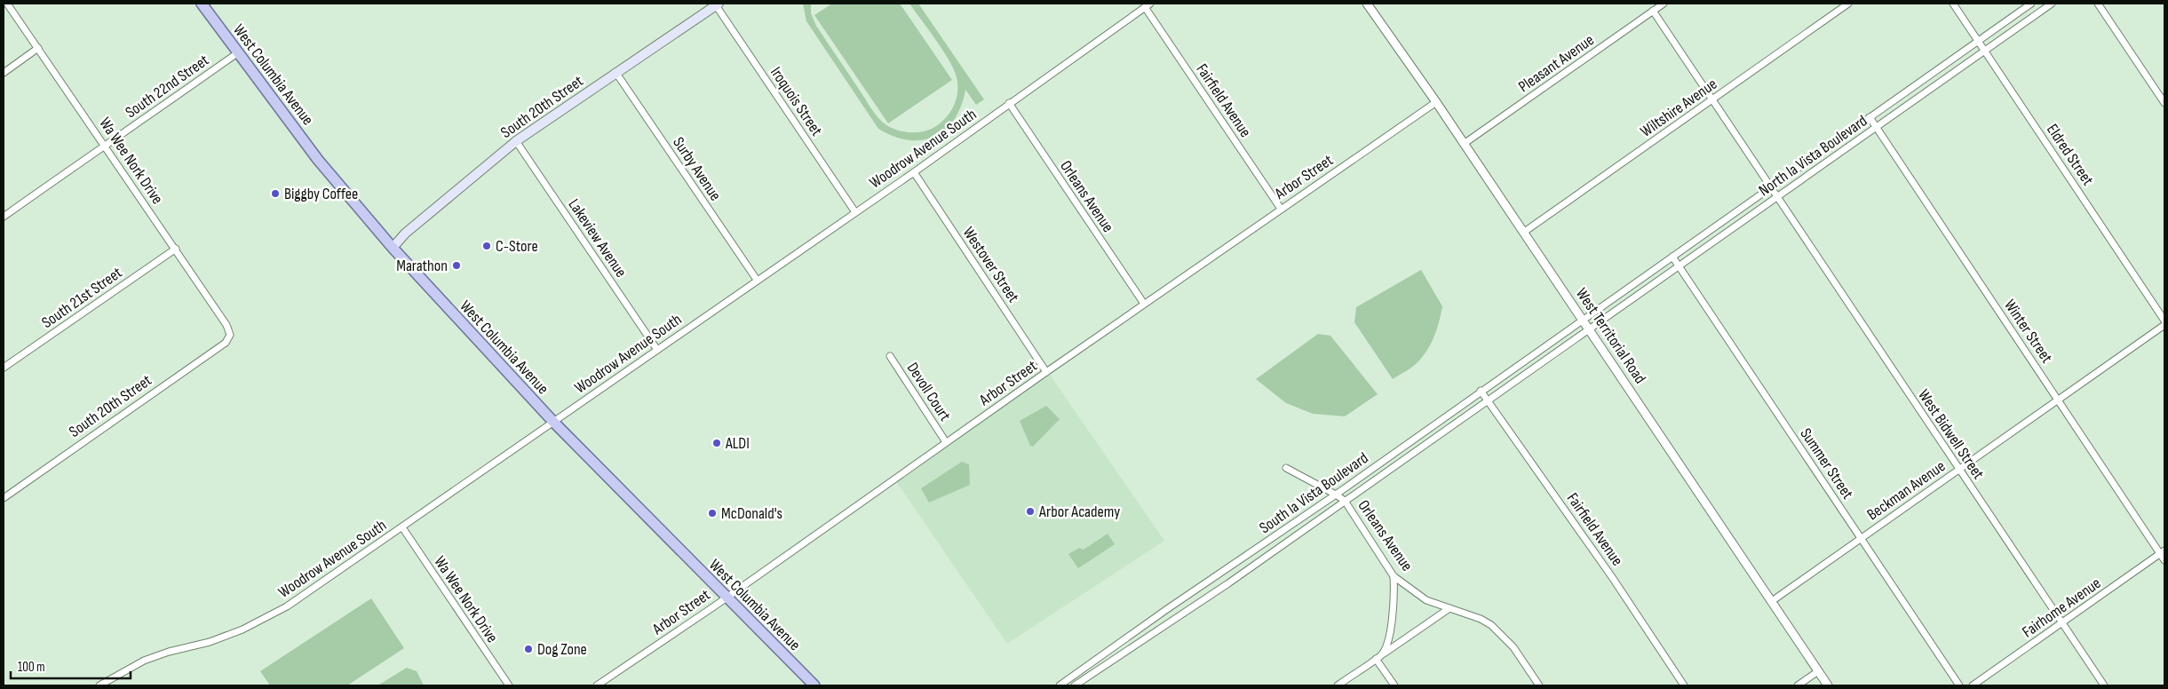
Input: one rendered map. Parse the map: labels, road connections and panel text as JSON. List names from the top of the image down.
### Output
{
  "streets": {
    "main road": ["West Columbia Avenue", "South 20th Street"],
    "street": [
      "Pleasant Avenue",
      "South 22nd Street",
      "Fairfield Avenue",
      "Iroquois Street",
      "Wiltshire Avenue",
      "Woodrow Avenue South",
      "Eldred Street",
      "North la Vista Boulevard",
      "Wa Wee Nork Drive",
      "Surby Avenue",
      "Arbor Street",
      "Orleans Avenue",
      "Lakeview Avenue",
      "Westover Street",
      "South 21st Street",
      "Winter Street",
      "West Territorial Road",
      "Devoll Court",
      "West Bidwell Street",
      "Summer Street",
      "Beckman Avenue",
      "South la Vista Boulevard",
      "Fairhome Avenue"
    ]
  },
  "crossings": [
    ["Pleasant Avenue", "West Territorial Road"],
    ["West Columbia Avenue", "South 22nd Street"],
    ["West Columbia Avenue", "South 20th Street"],
    ["West Columbia Avenue", "Woodrow Avenue South"],
    ["West Columbia Avenue", "Arbor Street"],
    ["South 22nd Street", "Wa Wee Nork Drive"],
    ["Fairfield Avenue", "Woodrow Avenue South"],
    ["Fairfield Avenue", "Arbor Street"],
    ["Fairfield Avenue", "South la Vista Boulevard"],
    ["Iroquois Street", "South 20th Street"],
    ["Iroquois Street", "Woodrow Avenue South"],
    ["South 20th Street", "Wa Wee Nork Drive"],
    ["South 20th Street", "Surby Avenue"],
    ["South 20th Street", "Lakeview Avenue"],
    ["Wiltshire Avenue", "West Territorial Road"],
    ["Woodrow Avenue South", "Wa Wee Nork Drive"],
    ["Woodrow Avenue South", "Surby Avenue"],
    ["Woodrow Avenue South", "Orleans Avenue"],
    ["Woodrow Avenue South", "Lakeview Avenue"],
    ["Woodrow Avenue South", "Westover Street"],
    ["Eldred Street", "North la Vista Boulevard"],
    ["North la Vista Boulevard", "Winter Street"],
    ["North la Vista Boulevard", "West Territorial Road"],
    ["North la Vista Boulevard", "West Bidwell Street"],
    ["North la Vista Boulevard", "Summer Street"],
    ["North la Vista Boulevard", "South la Vista Boulevard"],
    ["Wa Wee Nork Drive", "South 21st Street"],
    ["Arbor Street", "Orleans Avenue"],
    ["Arbor Street", "Westover Street"],
    ["Arbor Street", "West Territorial Road"],
    ["Arbor Street", "Devoll Court"],
    ["Orleans Avenue", "South la Vista Boulevard"],
    ["Winter Street", "Beckman Avenue"],
    ["Winter Street", "Fairhome Avenue"],
    ["West Territorial Road", "Beckman Avenue"],
    ["West Territorial Road", "South la Vista Boulevard"],
    ["West Bidwell Street", "Beckman Avenue"],
    ["West Bidwell Street", "Fairhome Avenue"],
    ["Summer Street", "Beckman Avenue"]
  ],
  "places": [
    "Biggby Coffee",
    "C-Store",
    "Marathon",
    "ALDI",
    "Arbor Academy",
    "McDonald's",
    "Dog Zone"
  ],
  "scale_bar": "100 m"
}
